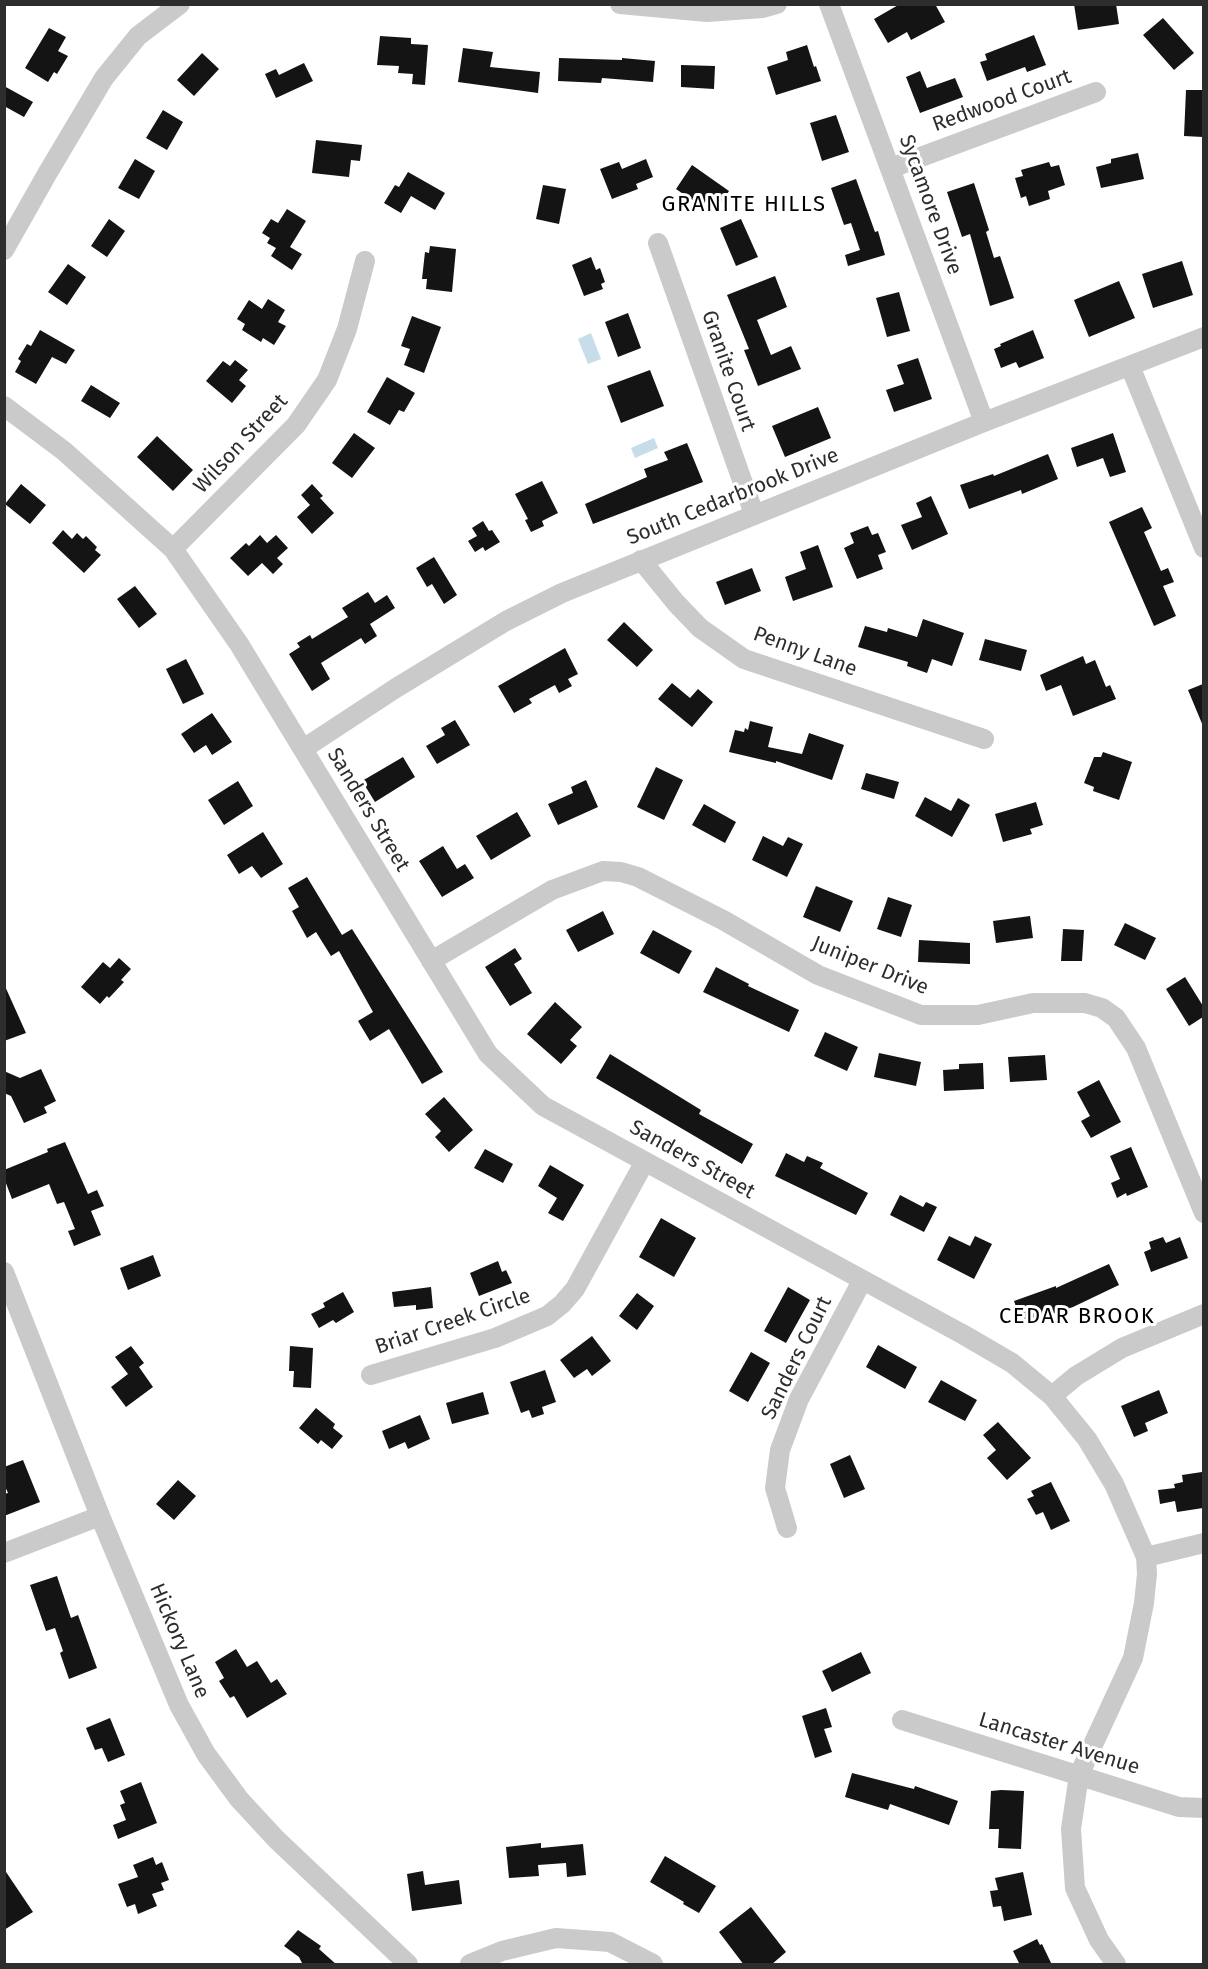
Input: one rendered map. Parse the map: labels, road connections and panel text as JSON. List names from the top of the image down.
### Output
{
  "streets": {
    "street": [
      "Redwood Court",
      "Sycamore Drive",
      "Granite Court",
      "Wilson Street",
      "South Cedarbrook Drive",
      "Penny Lane",
      "Sanders Street",
      "Juniper Drive",
      "Briar Creek Circle",
      "Sanders Court",
      "Hickory Lane",
      "Lancaster Avenue"
    ]
  },
  "crossings": [
    ["Redwood Court", "Sycamore Drive"],
    ["Sycamore Drive", "South Cedarbrook Drive"],
    ["Granite Court", "South Cedarbrook Drive"],
    ["Wilson Street", "Sanders Street"],
    ["South Cedarbrook Drive", "Penny Lane"],
    ["South Cedarbrook Drive", "Sanders Street"],
    ["Sanders Street", "Juniper Drive"],
    ["Sanders Street", "Briar Creek Circle"],
    ["Sanders Street", "Sanders Court"],
    ["Sanders Street", "Lancaster Avenue"]
  ],
  "districts": ["GRANITE HILLS", "CEDAR BROOK"]
}
